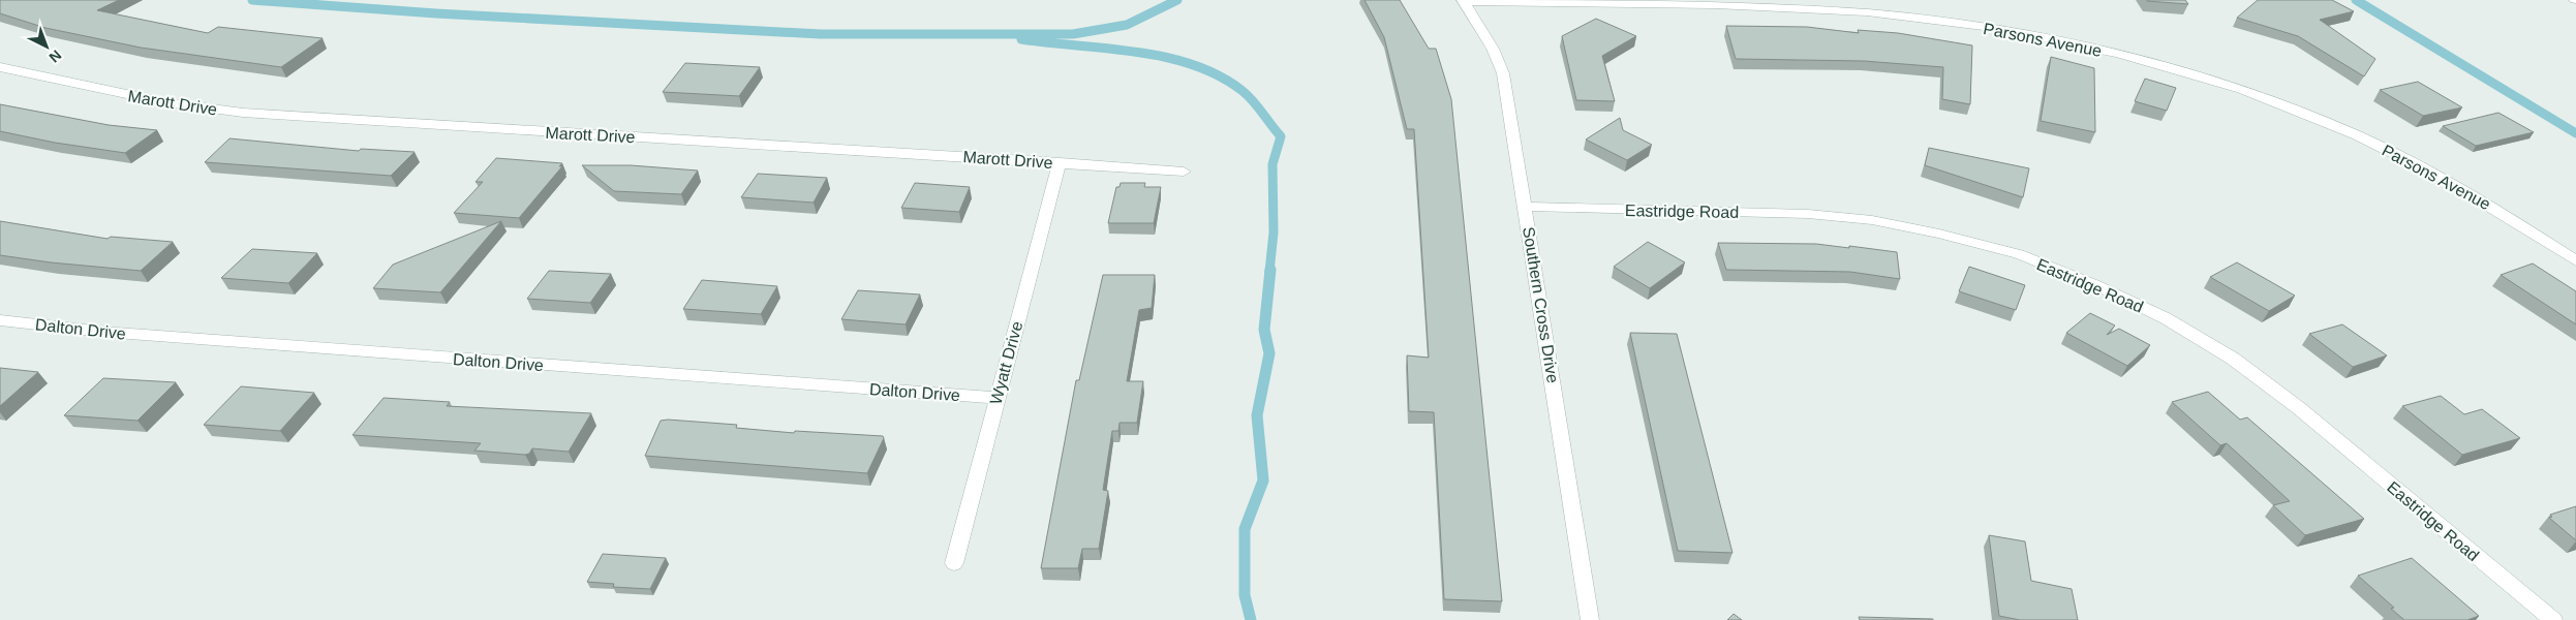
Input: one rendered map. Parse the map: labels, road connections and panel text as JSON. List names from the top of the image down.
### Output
{
  "streets": {
    "street": [
      "Parsons Avenue",
      "Marott Drive",
      "Eastridge Road",
      "Southern Cross Drive",
      "Dalton Drive",
      "Wyatt Drive"
    ]
  },
  "crossings": [
    ["Parsons Avenue", "Southern Cross Drive"],
    ["Marott Drive", "Wyatt Drive"],
    ["Eastridge Road", "Southern Cross Drive"],
    ["Dalton Drive", "Wyatt Drive"]
  ],
  "north": "bottom right"
}
